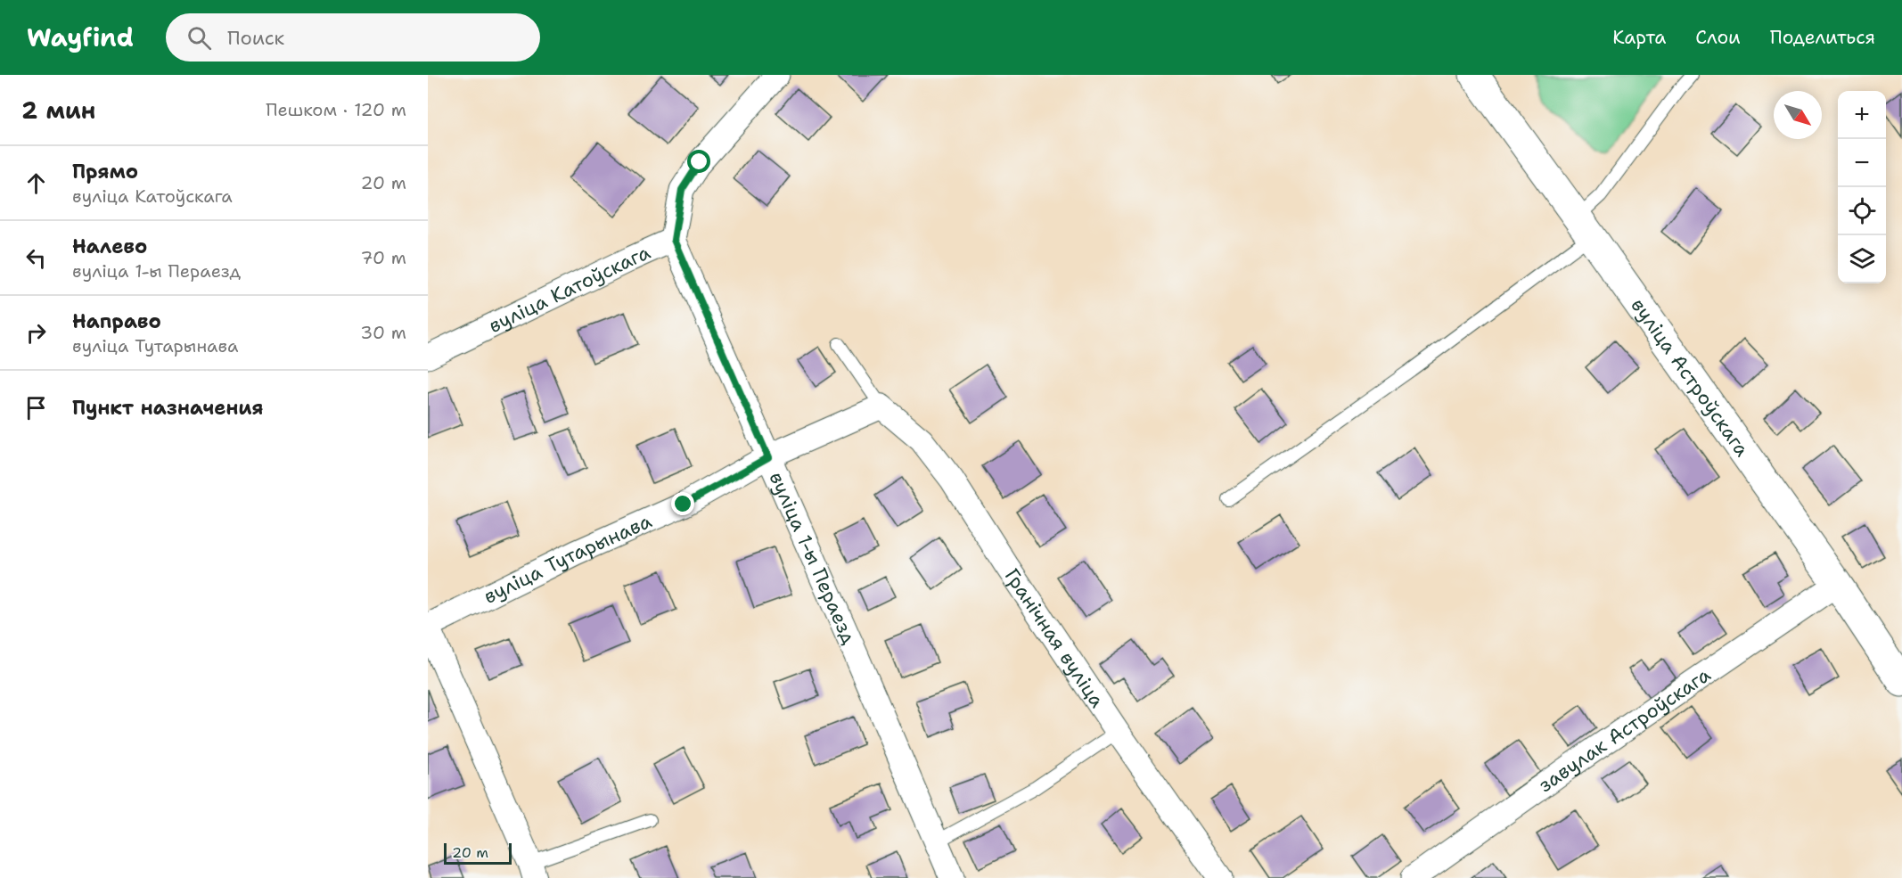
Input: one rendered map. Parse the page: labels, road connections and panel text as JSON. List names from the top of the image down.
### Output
{
  "streets": {
    "main road": ["вуліца Астроўскага"],
    "street": [
      "вуліца Катоўскага",
      "вуліца 1-ы Пераезд",
      "вуліца Тутарынава",
      "Гранічная вуліца",
      "завулак Астроўскага"
    ]
  },
  "crossings": [
    ["вуліца Катоўскага", "вуліца 1-ы Пераезд"],
    ["вуліца Астроўскага", "завулак Астроўскага"],
    ["вуліца 1-ы Пераезд", "вуліца Тутарынава"],
    ["вуліца Тутарынава", "Гранічная вуліца"]
  ],
  "scale_bar": "20 m",
  "north": "bottom right",
  "page": {
    "header": "Wayfind",
    "search": "Поиск",
    "nav": ["Карта", "Слои", "Поделиться"],
    "heading": ["2 мин", "Пешком · 120 m"],
    "map_buttons": ["+", "−"],
    "list": [
      ["Прямо", "вуліца Катоўскага", "20 m"],
      ["Налево", "вуліца 1-ы Пераезд", "70 m"],
      ["Направо", "вуліца Тутарынава", "30 m"],
      "Пункт назначения"
    ],
    "scale": "20 m"
  }
}
